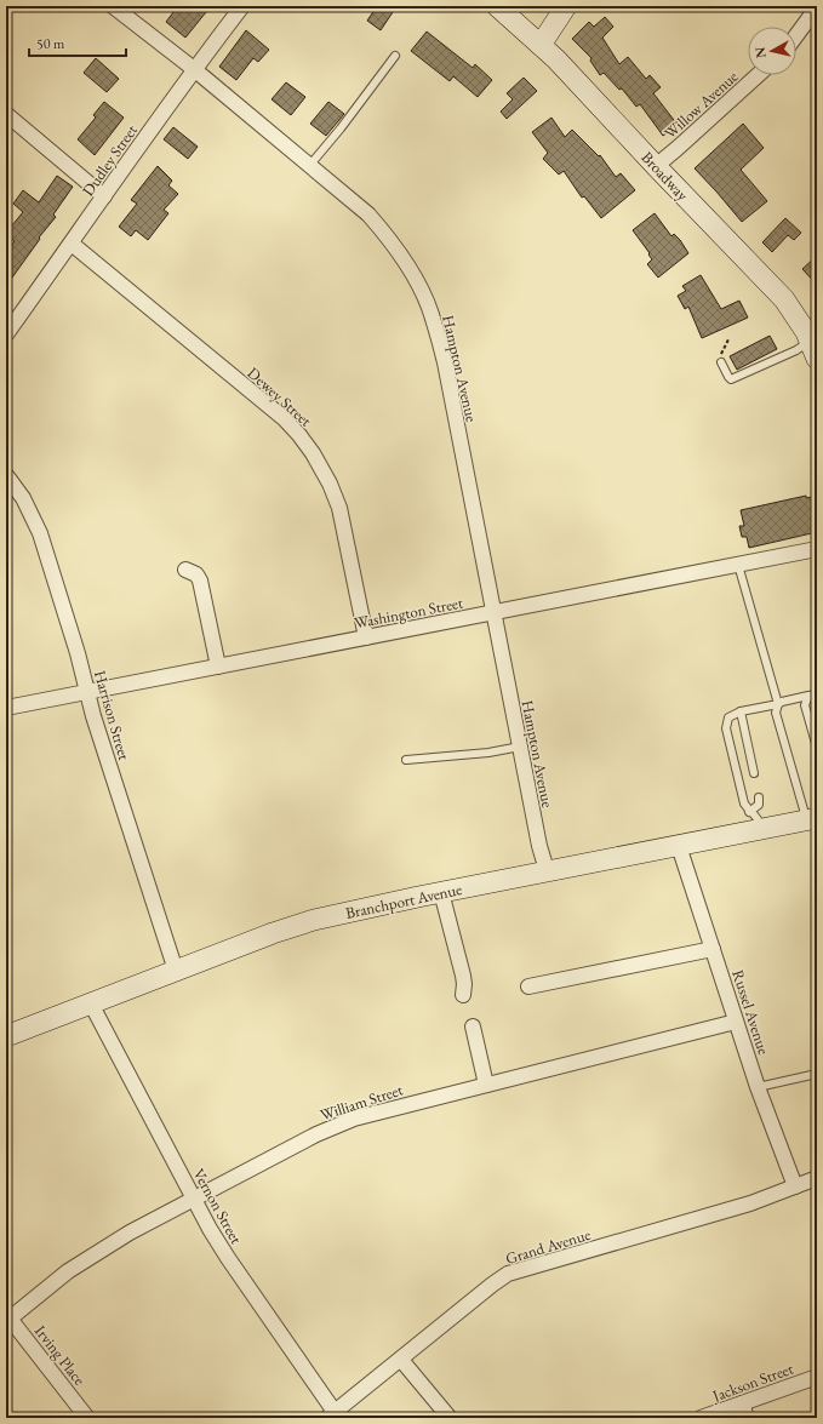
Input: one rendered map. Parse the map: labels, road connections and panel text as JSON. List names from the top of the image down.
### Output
{
  "streets": {
    "street": [
      "Willow Avenue",
      "Dudley Street",
      "Broadway",
      "Hampton Avenue",
      "Dewey Street",
      "Washington Street",
      "Harrison Street",
      "Branchport Avenue",
      "Russel Avenue",
      "William Street",
      "Vernon Street",
      "Grand Avenue",
      "Irving Place",
      "Jackson Street"
    ]
  },
  "crossings": [
    ["Willow Avenue", "Broadway"],
    ["Dudley Street", "Hampton Avenue"],
    ["Dudley Street", "Dewey Street"],
    ["Hampton Avenue", "Washington Street"],
    ["Hampton Avenue", "Branchport Avenue"],
    ["Dewey Street", "Washington Street"],
    ["Washington Street", "Harrison Street"],
    ["Harrison Street", "Branchport Avenue"],
    ["Branchport Avenue", "Russel Avenue"],
    ["Branchport Avenue", "Vernon Street"],
    ["Russel Avenue", "William Street"],
    ["Russel Avenue", "Grand Avenue"],
    ["William Street", "Vernon Street"],
    ["William Street", "Irving Place"],
    ["Vernon Street", "Grand Avenue"]
  ],
  "scale_bar": "50 m",
  "north": "left"
}
